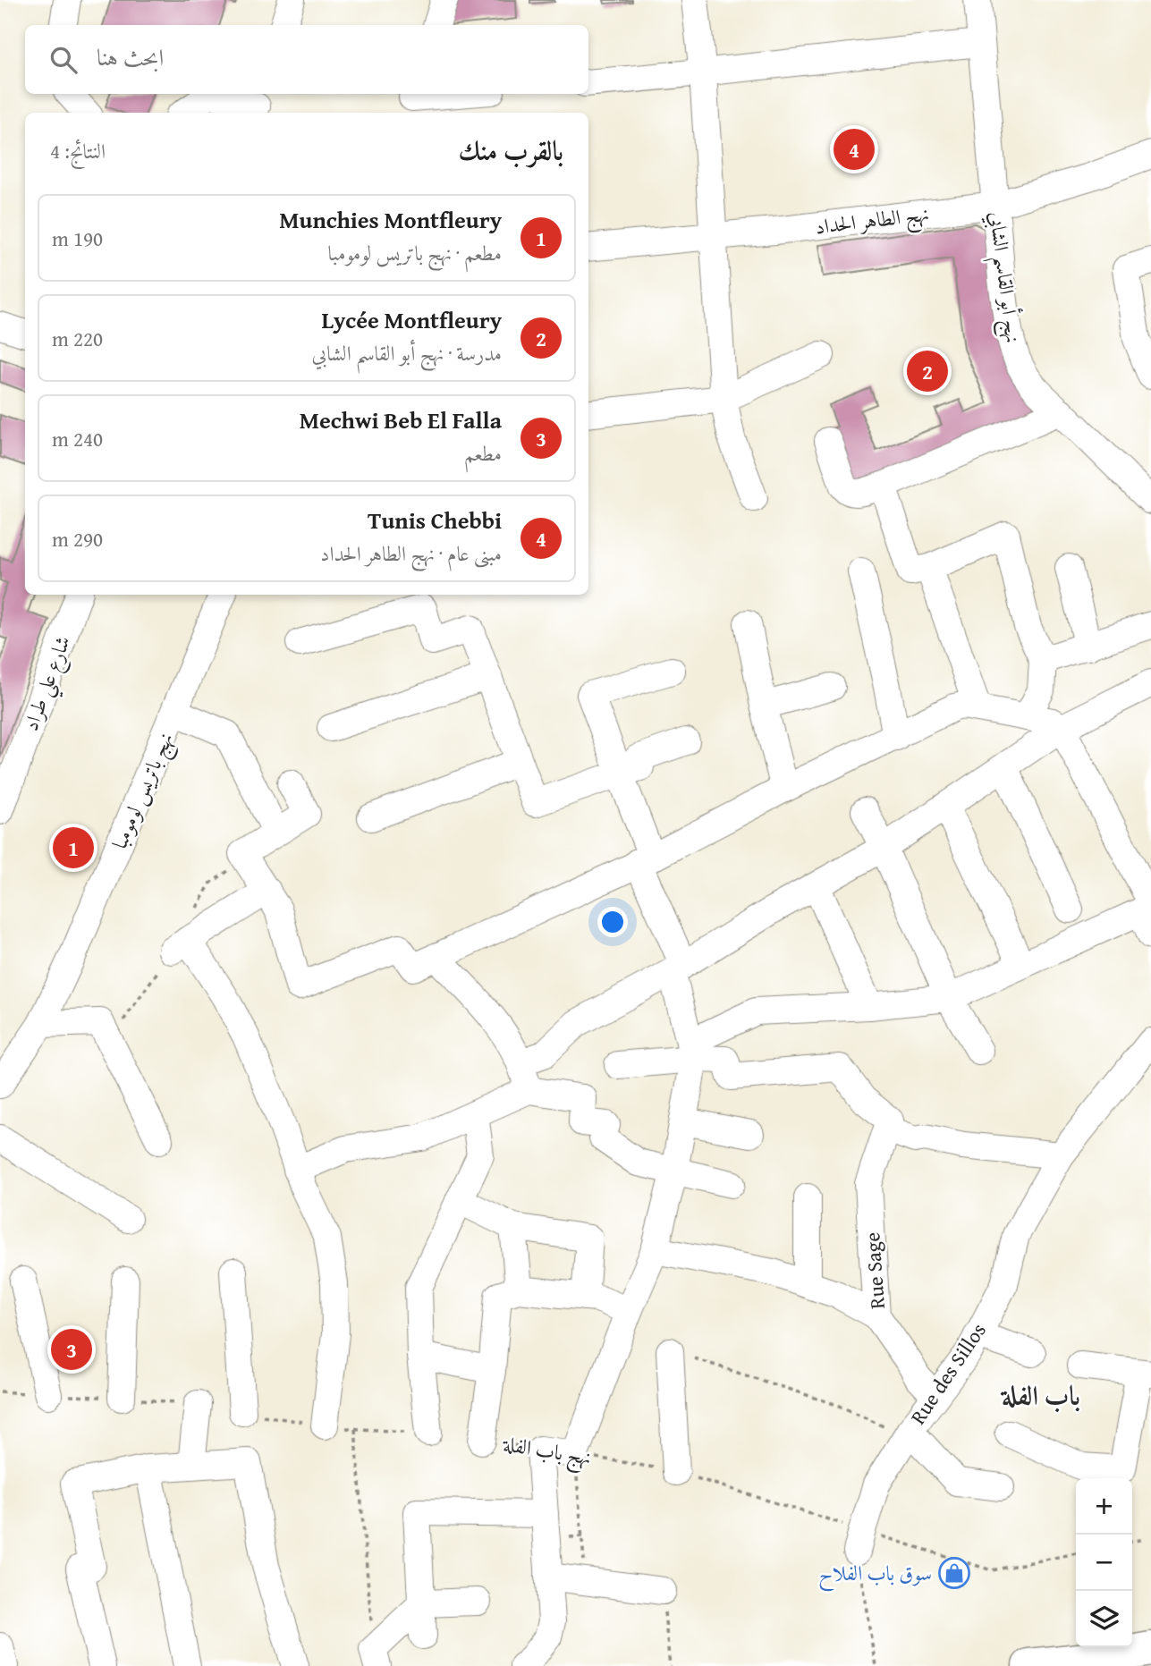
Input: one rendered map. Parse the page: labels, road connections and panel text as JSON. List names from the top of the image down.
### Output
{
  "streets": {
    "street": [
      "نهج الطاهر الحداد",
      "نهج أبو القاسم الشابي",
      "شارع علي طراد",
      "نهج باتريس لومومبا",
      "Rue Sage",
      "Rue des Sillos",
      "نهج باب الفلة"
    ]
  },
  "crossings": [
    ["نهج الطاهر الحداد", "نهج أبو القاسم الشابي"],
    ["Rue Sage", "Rue des Sillos"],
    ["Rue des Sillos", "نهج باب الفلة"]
  ],
  "districts": ["باب الفلة"],
  "places": {
    "shop": ["سوق باب الفلاح"]
  },
  "page": {
    "search": "ابحث هنا",
    "heading": ["بالقرب منك", "النتائج: 4"],
    "pins": [
      "4",
      "2",
      "1",
      "3"
    ],
    "list": [
      {
        "mark": "1",
        "name": "Munchies Montfleury",
        "note": "مطعم · نهج باتريس لومومبا",
        "value": "190 m"
      },
      {
        "mark": "2",
        "name": "Lycée Montfleury",
        "note": "مدرسة · نهج أبو القاسم الشابي",
        "value": "220 m"
      },
      {
        "mark": "3",
        "name": "Mechwi Beb El Falla",
        "note": "مطعم",
        "value": "240 m"
      },
      {
        "mark": "4",
        "name": "Tunis Chebbi",
        "note": "مبنى عام · نهج الطاهر الحداد",
        "value": "290 m"
      }
    ],
    "map_buttons": ["+", "−"]
  }
}
